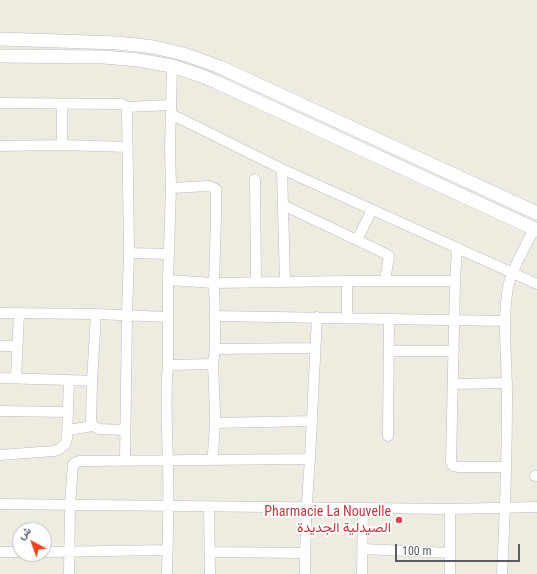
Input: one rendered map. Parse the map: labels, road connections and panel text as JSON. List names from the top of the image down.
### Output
{
  "places": ["Pharmacie La Nouvelle الصيدلية الجديدة"],
  "scale_bar": "100 m",
  "north": "top left"
}
